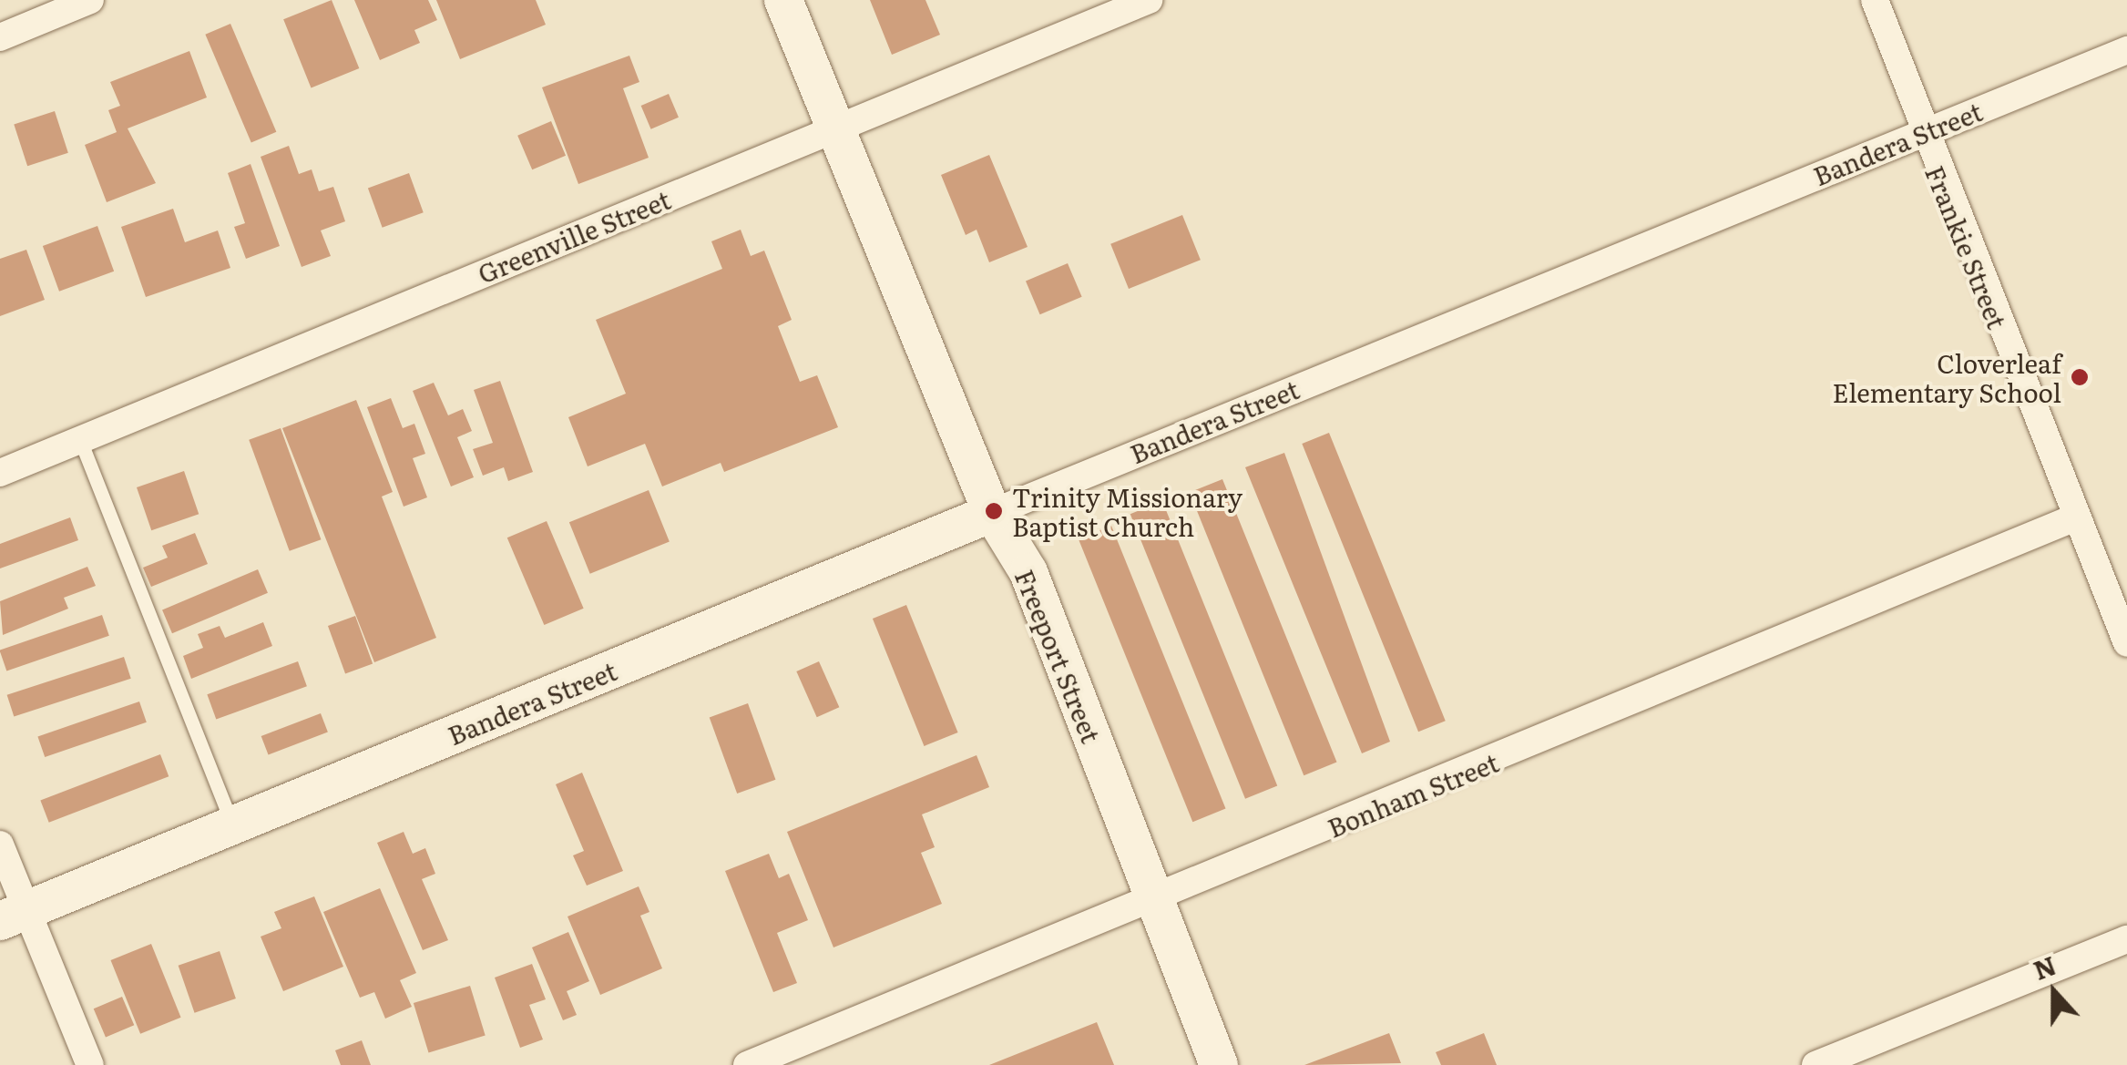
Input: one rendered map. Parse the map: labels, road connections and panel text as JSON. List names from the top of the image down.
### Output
{
  "streets": {
    "main road": ["Bandera Street", "Freeport Street"],
    "street": ["Greenville Street", "Frankie Street", "Bonham Street"]
  },
  "crossings": [
    ["Bandera Street", "Frankie Street"],
    ["Bandera Street", "Freeport Street"],
    ["Greenville Street", "Freeport Street"],
    ["Frankie Street", "Bonham Street"],
    ["Freeport Street", "Bonham Street"]
  ],
  "places": ["Cloverleaf Elementary School", "Trinity Missionary Baptist Church"],
  "north": "top"
}
